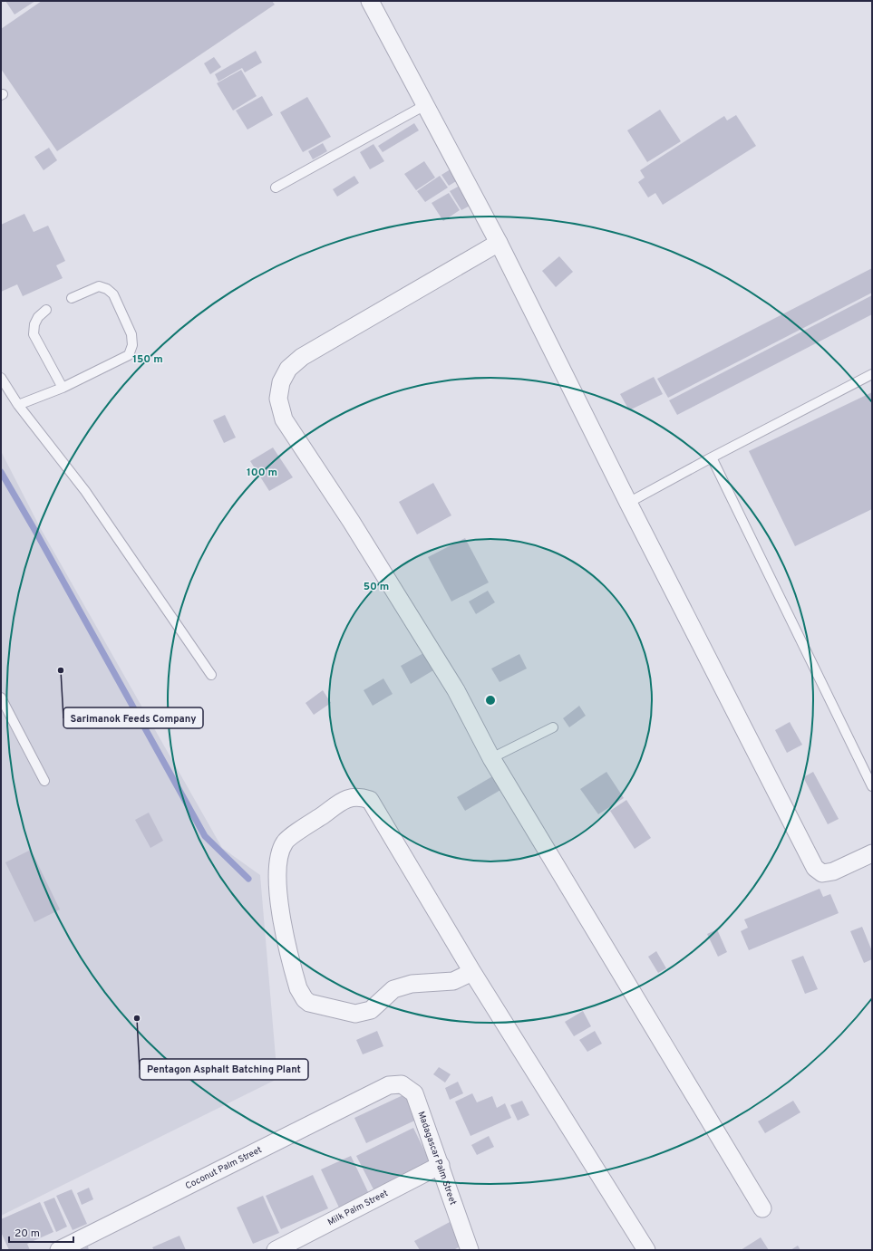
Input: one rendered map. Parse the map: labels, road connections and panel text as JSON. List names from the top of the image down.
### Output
{
  "streets": {
    "street": ["Madagascar Palm Street", "Coconut Palm Street", "Milk Palm Street"]
  },
  "crossings": [
    ["Madagascar Palm Street", "Coconut Palm Street"],
    ["Madagascar Palm Street", "Milk Palm Street"]
  ],
  "places": ["Sarimanok Feeds Company", "Pentagon Asphalt Batching Plant"],
  "scale_bar": "20 m",
  "rings": ["150 m", "100 m", "50 m"]
}
